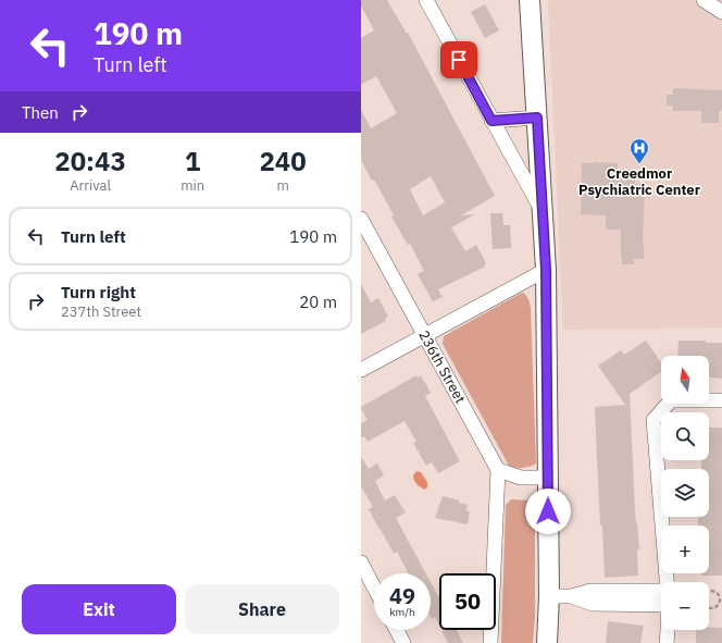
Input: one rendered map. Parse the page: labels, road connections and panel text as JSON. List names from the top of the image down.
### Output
{
  "streets": {
    "street": ["236th Street"]
  },
  "places": {
    "hospital": ["Creedmor Psychiatric Center"]
  },
  "north": "top",
  "page": {
    "turn": ["190 m", "Turn left"],
    "then": "Then",
    "eta": [
      "20:43",
      "Arrival",
      "1",
      "min",
      "240",
      "m"
    ],
    "list": [
      {
        "name": "Turn left",
        "value": "190 m"
      },
      {
        "name": "Turn right",
        "note": "237th Street",
        "value": "20 m"
      }
    ],
    "map_buttons": ["+", "−"],
    "speed": "49 km/h",
    "limit": "50",
    "buttons": ["Exit", "Share"]
  }
}
